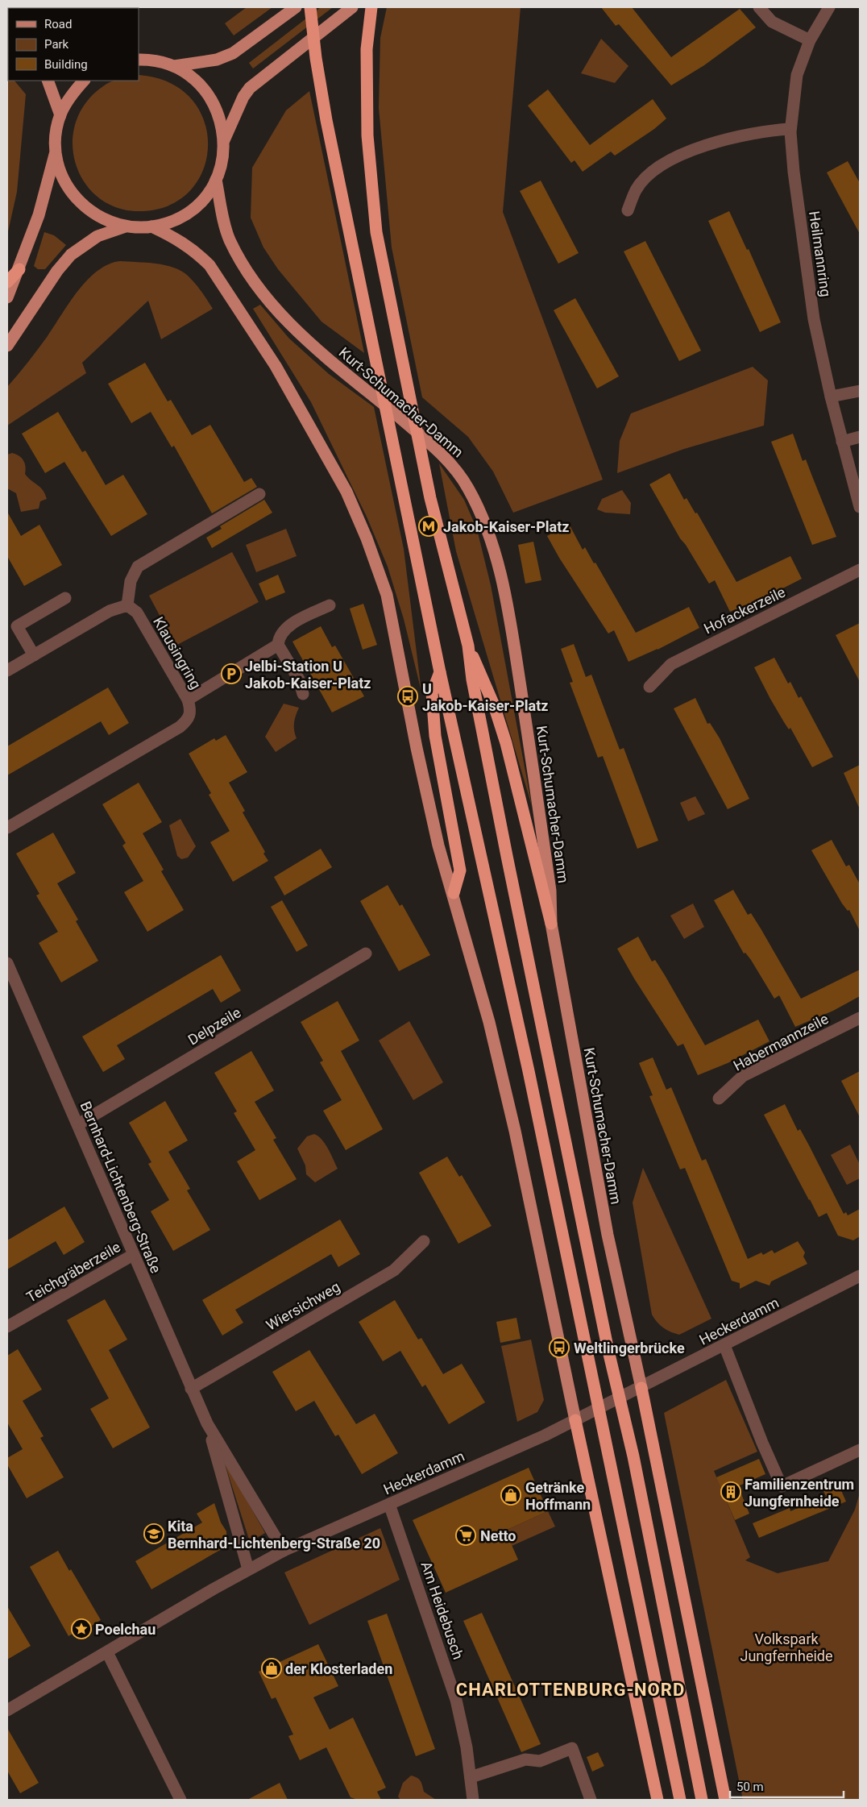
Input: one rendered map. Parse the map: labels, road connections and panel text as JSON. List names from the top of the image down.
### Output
{
  "streets": {
    "main road": ["Kurt-Schumacher-Damm"],
    "street": [
      "Heilmannring",
      "Hofackerzeile",
      "Klausingring",
      "Delpzeile",
      "Habermannzeile",
      "Bernhard-Lichtenberg-Straße",
      "Teichgräberzeile",
      "Wiersichweg",
      "Heckerdamm",
      "Am Heidebusch"
    ]
  },
  "crossings": [
    ["Kurt-Schumacher-Damm", "Heckerdamm"],
    ["Delpzeile", "Bernhard-Lichtenberg-Straße"],
    ["Bernhard-Lichtenberg-Straße", "Teichgräberzeile"],
    ["Bernhard-Lichtenberg-Straße", "Wiersichweg"],
    ["Bernhard-Lichtenberg-Straße", "Heckerdamm"],
    ["Heckerdamm", "Am Heidebusch"]
  ],
  "districts": ["CHARLOTTENBURG-NORD"],
  "parks": ["Volkspark Jungfernheide"],
  "places": {
    "metro station": ["Jakob-Kaiser-Platz"],
    "parking": ["Jelbi-Station U Jakob-Kaiser-Platz"],
    "bus stop": ["U Jakob-Kaiser-Platz", "Weltlingerbrücke"],
    "building": ["Familienzentrum Jungfernheide"],
    "shop": ["Getränke Hoffmann", "der Klosterladen"],
    "school or university": ["Kita Bernhard-Lichtenberg-Straße 20"],
    "supermarket": ["Netto"],
    "place": ["Poelchau"]
  },
  "legend": ["Road", "Park", "Building"],
  "scale_bar": "50 m"
}
